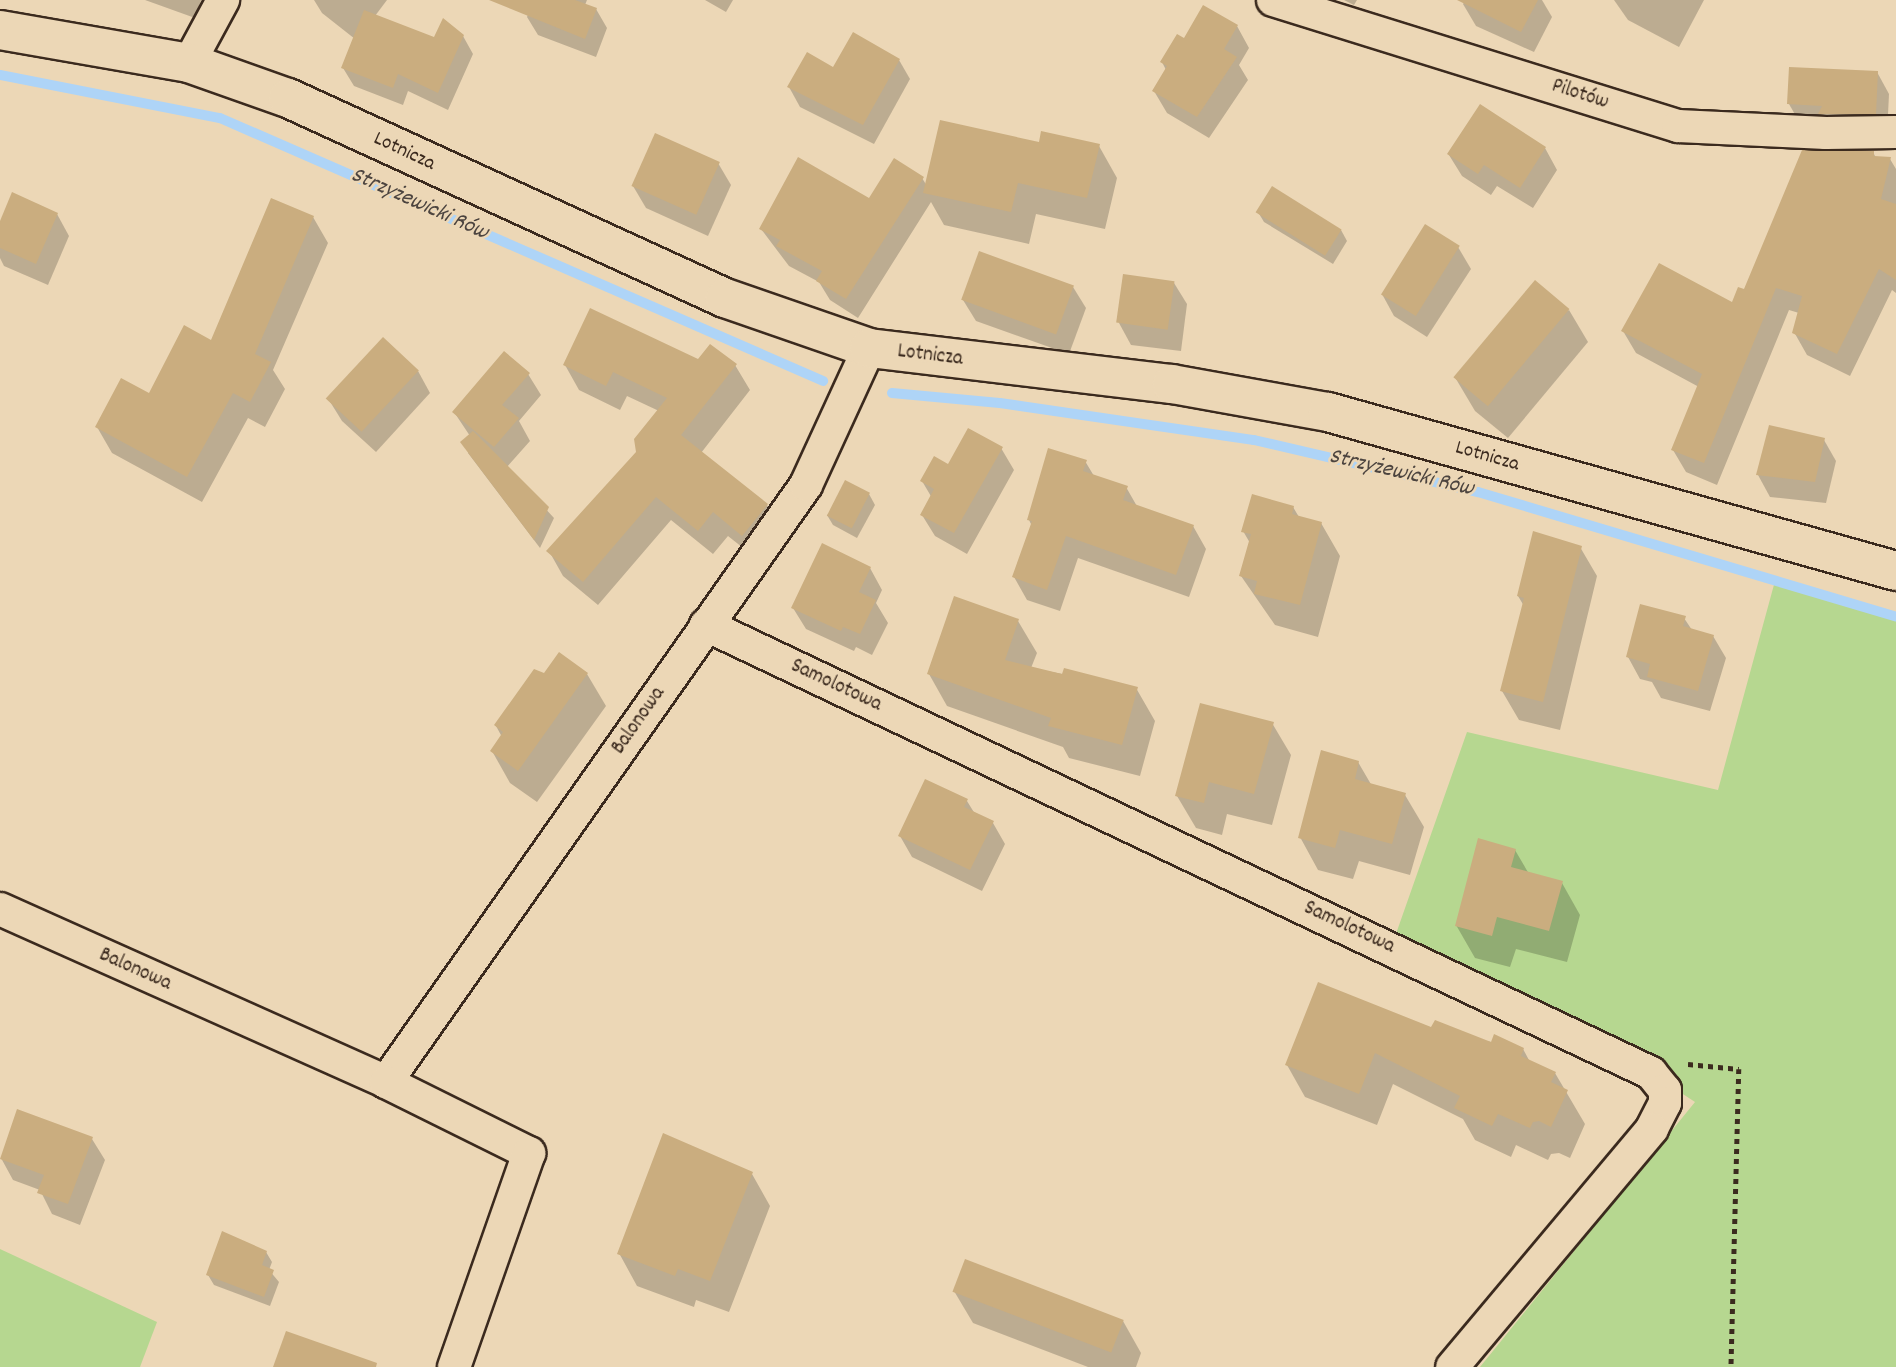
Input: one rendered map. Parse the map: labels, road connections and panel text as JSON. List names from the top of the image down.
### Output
{
  "streets": {
    "street": [
      "Pilotów",
      "Lotnicza",
      "Samolotowa",
      "Balonowa"
    ]
  },
  "crossings": [
    ["Lotnicza", "Balonowa"],
    ["Samolotowa", "Balonowa"]
  ],
  "water": ["Strzyżewicki Rów"]
}
